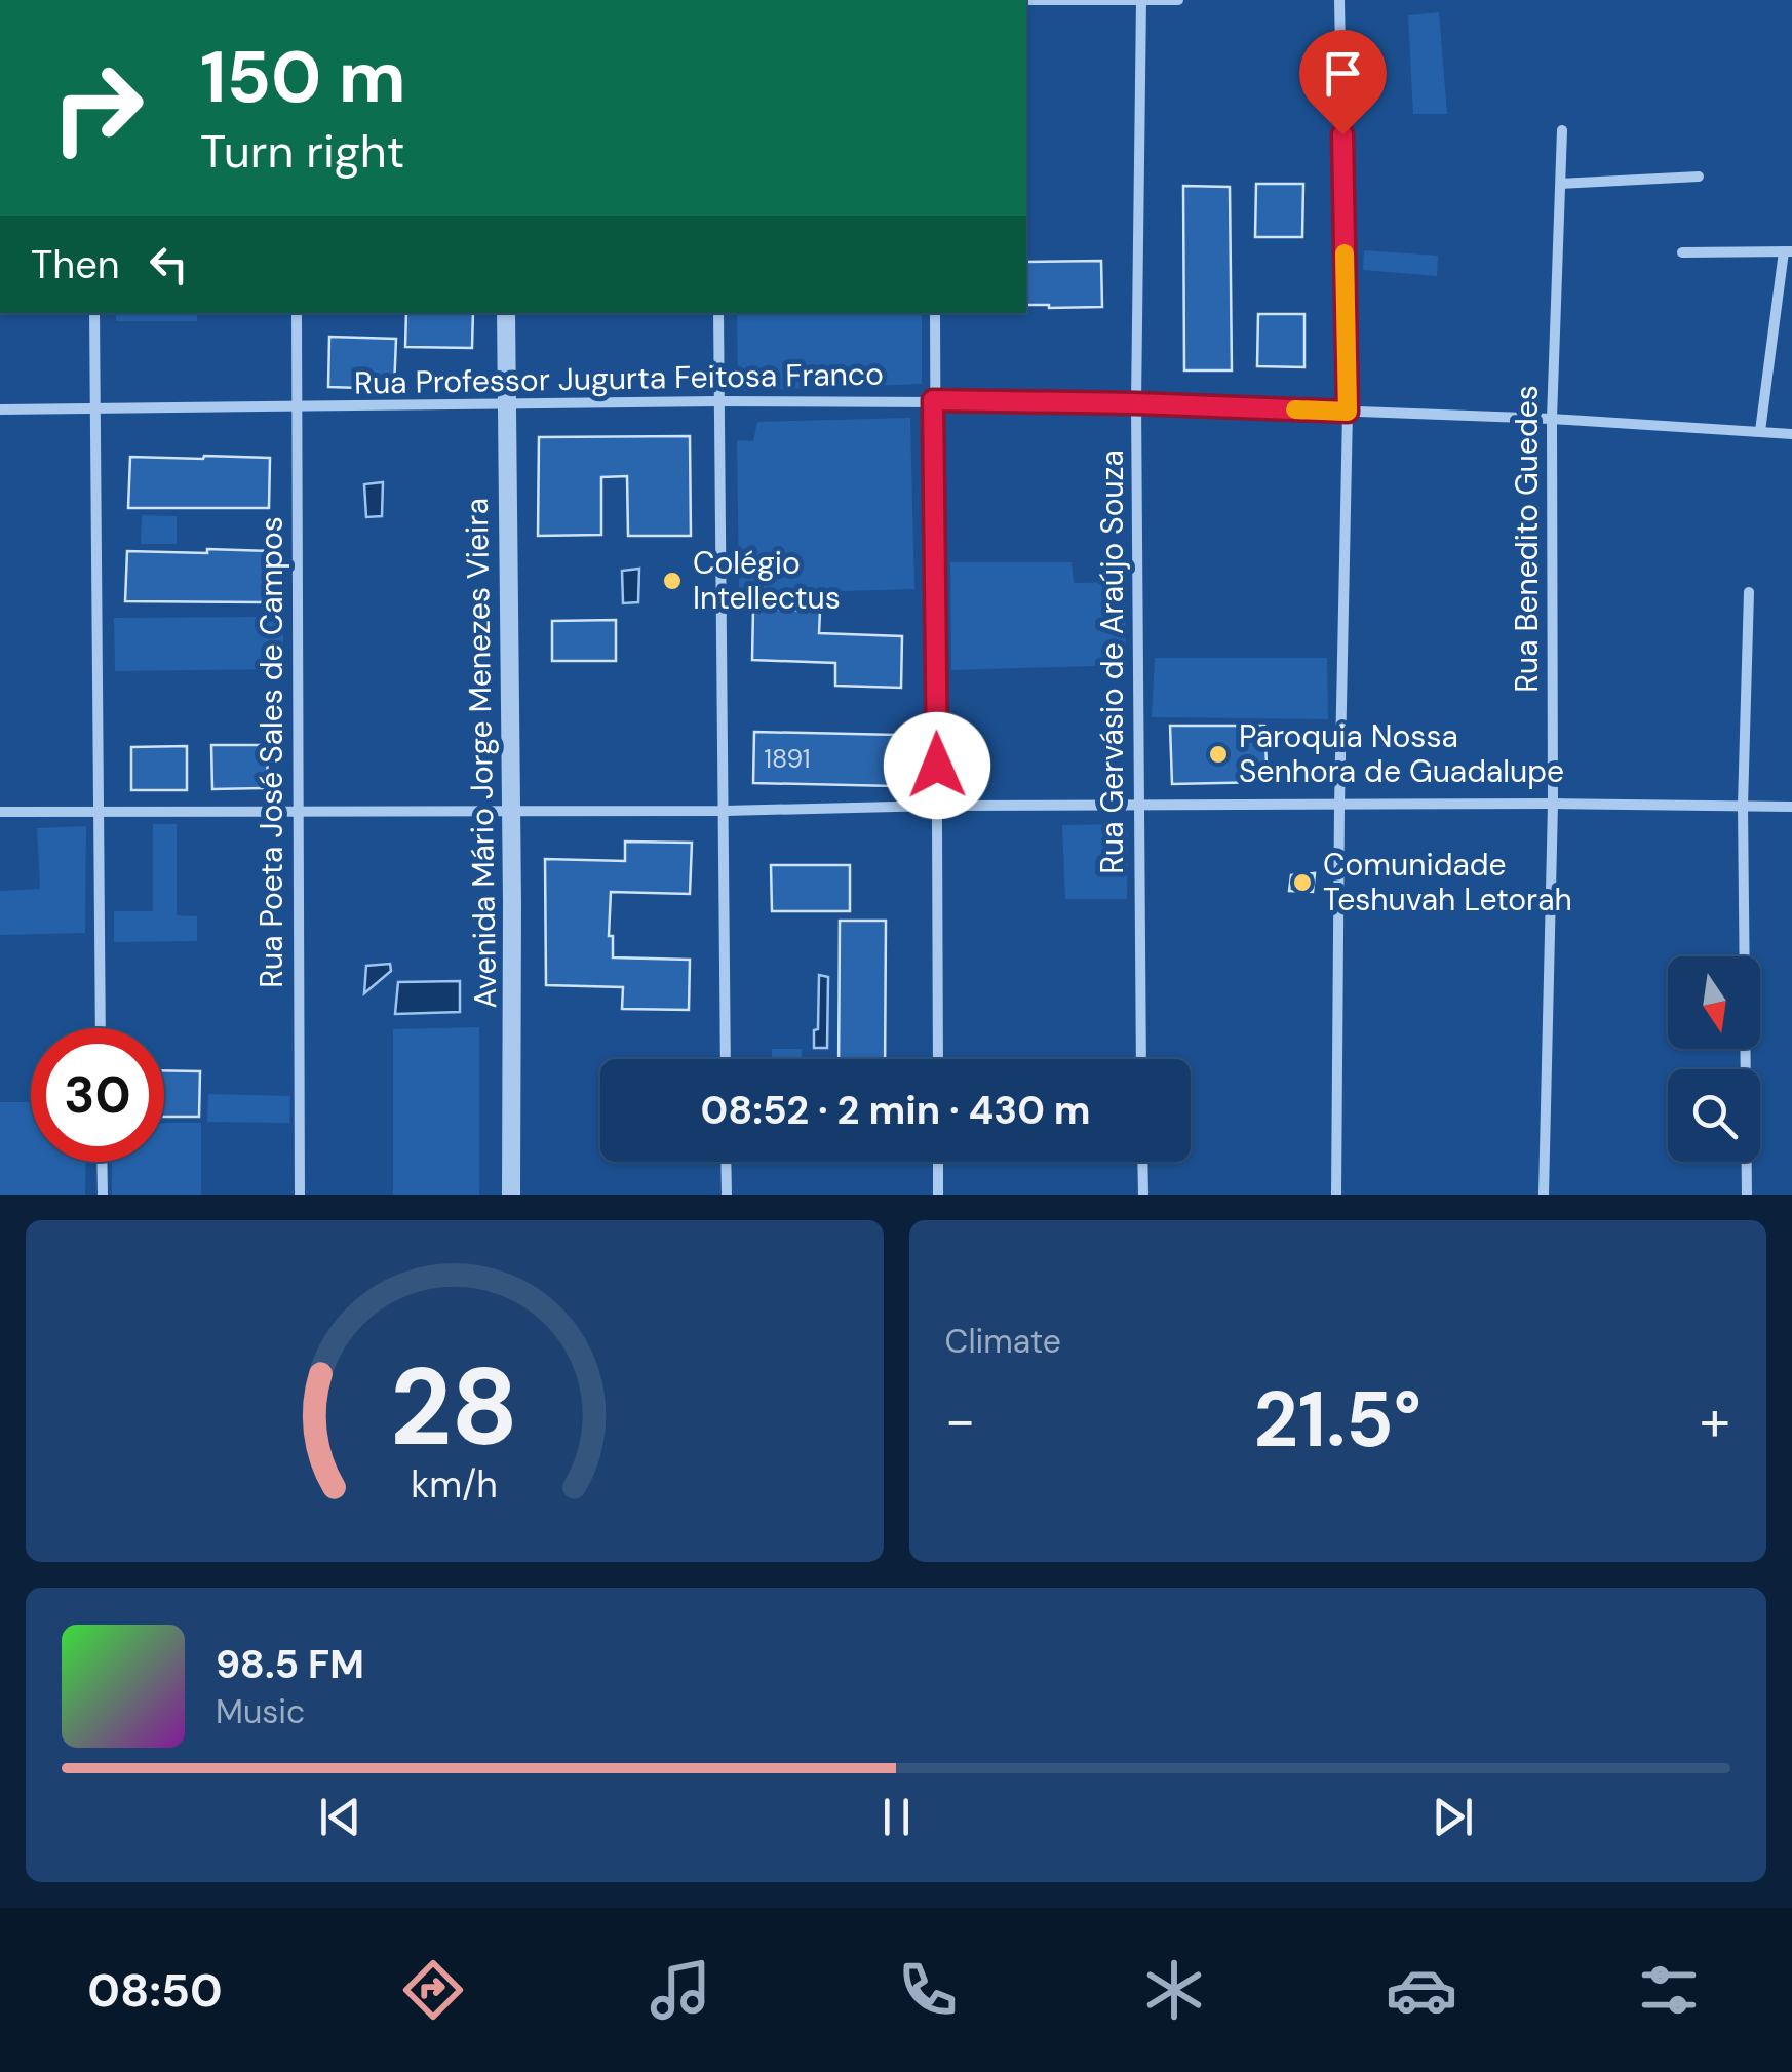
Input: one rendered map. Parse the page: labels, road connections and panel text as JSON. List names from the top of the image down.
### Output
{
  "streets": {
    "street": [
      "Rua Professor Jugurta Feitosa Franco",
      "Rua Benedito Guedes",
      "Rua Gervásio de Araújo Souza",
      "Rua Poeta José Sales de Campos",
      "Avenida Mário Jorge Menezes Vieira"
    ]
  },
  "crossings": [
    ["Rua Professor Jugurta Feitosa Franco", "Rua Benedito Guedes"],
    ["Rua Professor Jugurta Feitosa Franco", "Rua Gervásio de Araújo Souza"],
    ["Rua Professor Jugurta Feitosa Franco", "Rua Poeta José Sales de Campos"],
    ["Rua Professor Jugurta Feitosa Franco", "Avenida Mário Jorge Menezes Vieira"]
  ],
  "places": ["Colégio Intellectus", "Paroquia Nossa Senhora de Guadalupe", "Comunidade Teshuvah Letorah"],
  "house_numbers": ["1891"],
  "north": "bottom",
  "page": {
    "turn": ["150 m", "Turn right"],
    "then": "Then",
    "limit": "30",
    "trip": "08:52 · 2 min · 430 m",
    "tile": "Climate",
    "heat": ["−", "21.5°", "+"],
    "song": ["98.5 FM", "Music"],
    "tabs": "08:50",
    "gauge": ["28", "km/h"]
  }
}
